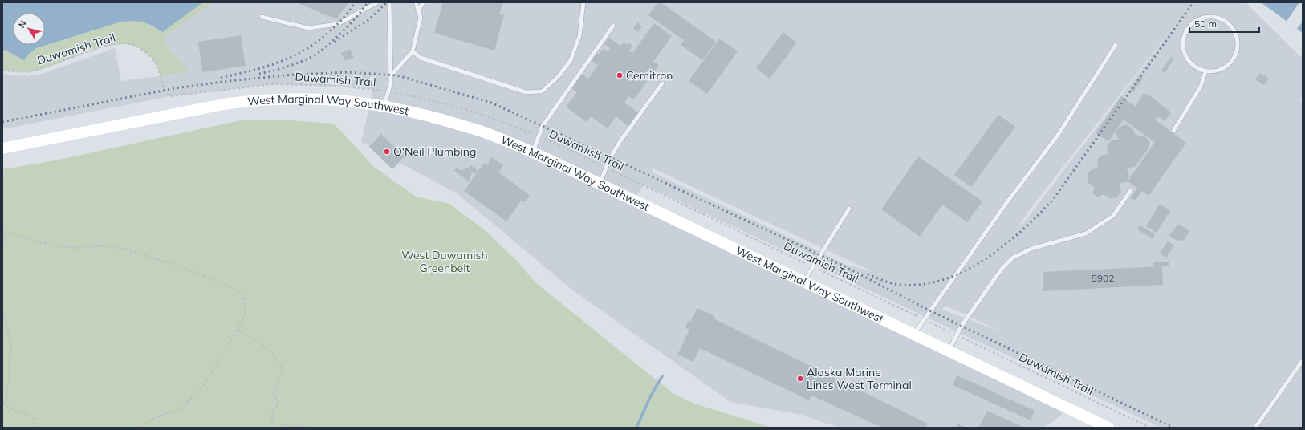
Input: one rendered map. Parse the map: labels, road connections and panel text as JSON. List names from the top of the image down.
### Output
{
  "streets": {
    "main road": ["West Marginal Way Southwest"],
    "path": ["Duwamish Trail"]
  },
  "parks": ["West Duwamish Greenbelt"],
  "places": ["Cemitron", "O'Neil Plumbing", "Alaska Marine Lines West Terminal"],
  "house_numbers": ["5902"],
  "scale_bar": "50 m",
  "north": "top left"
}
